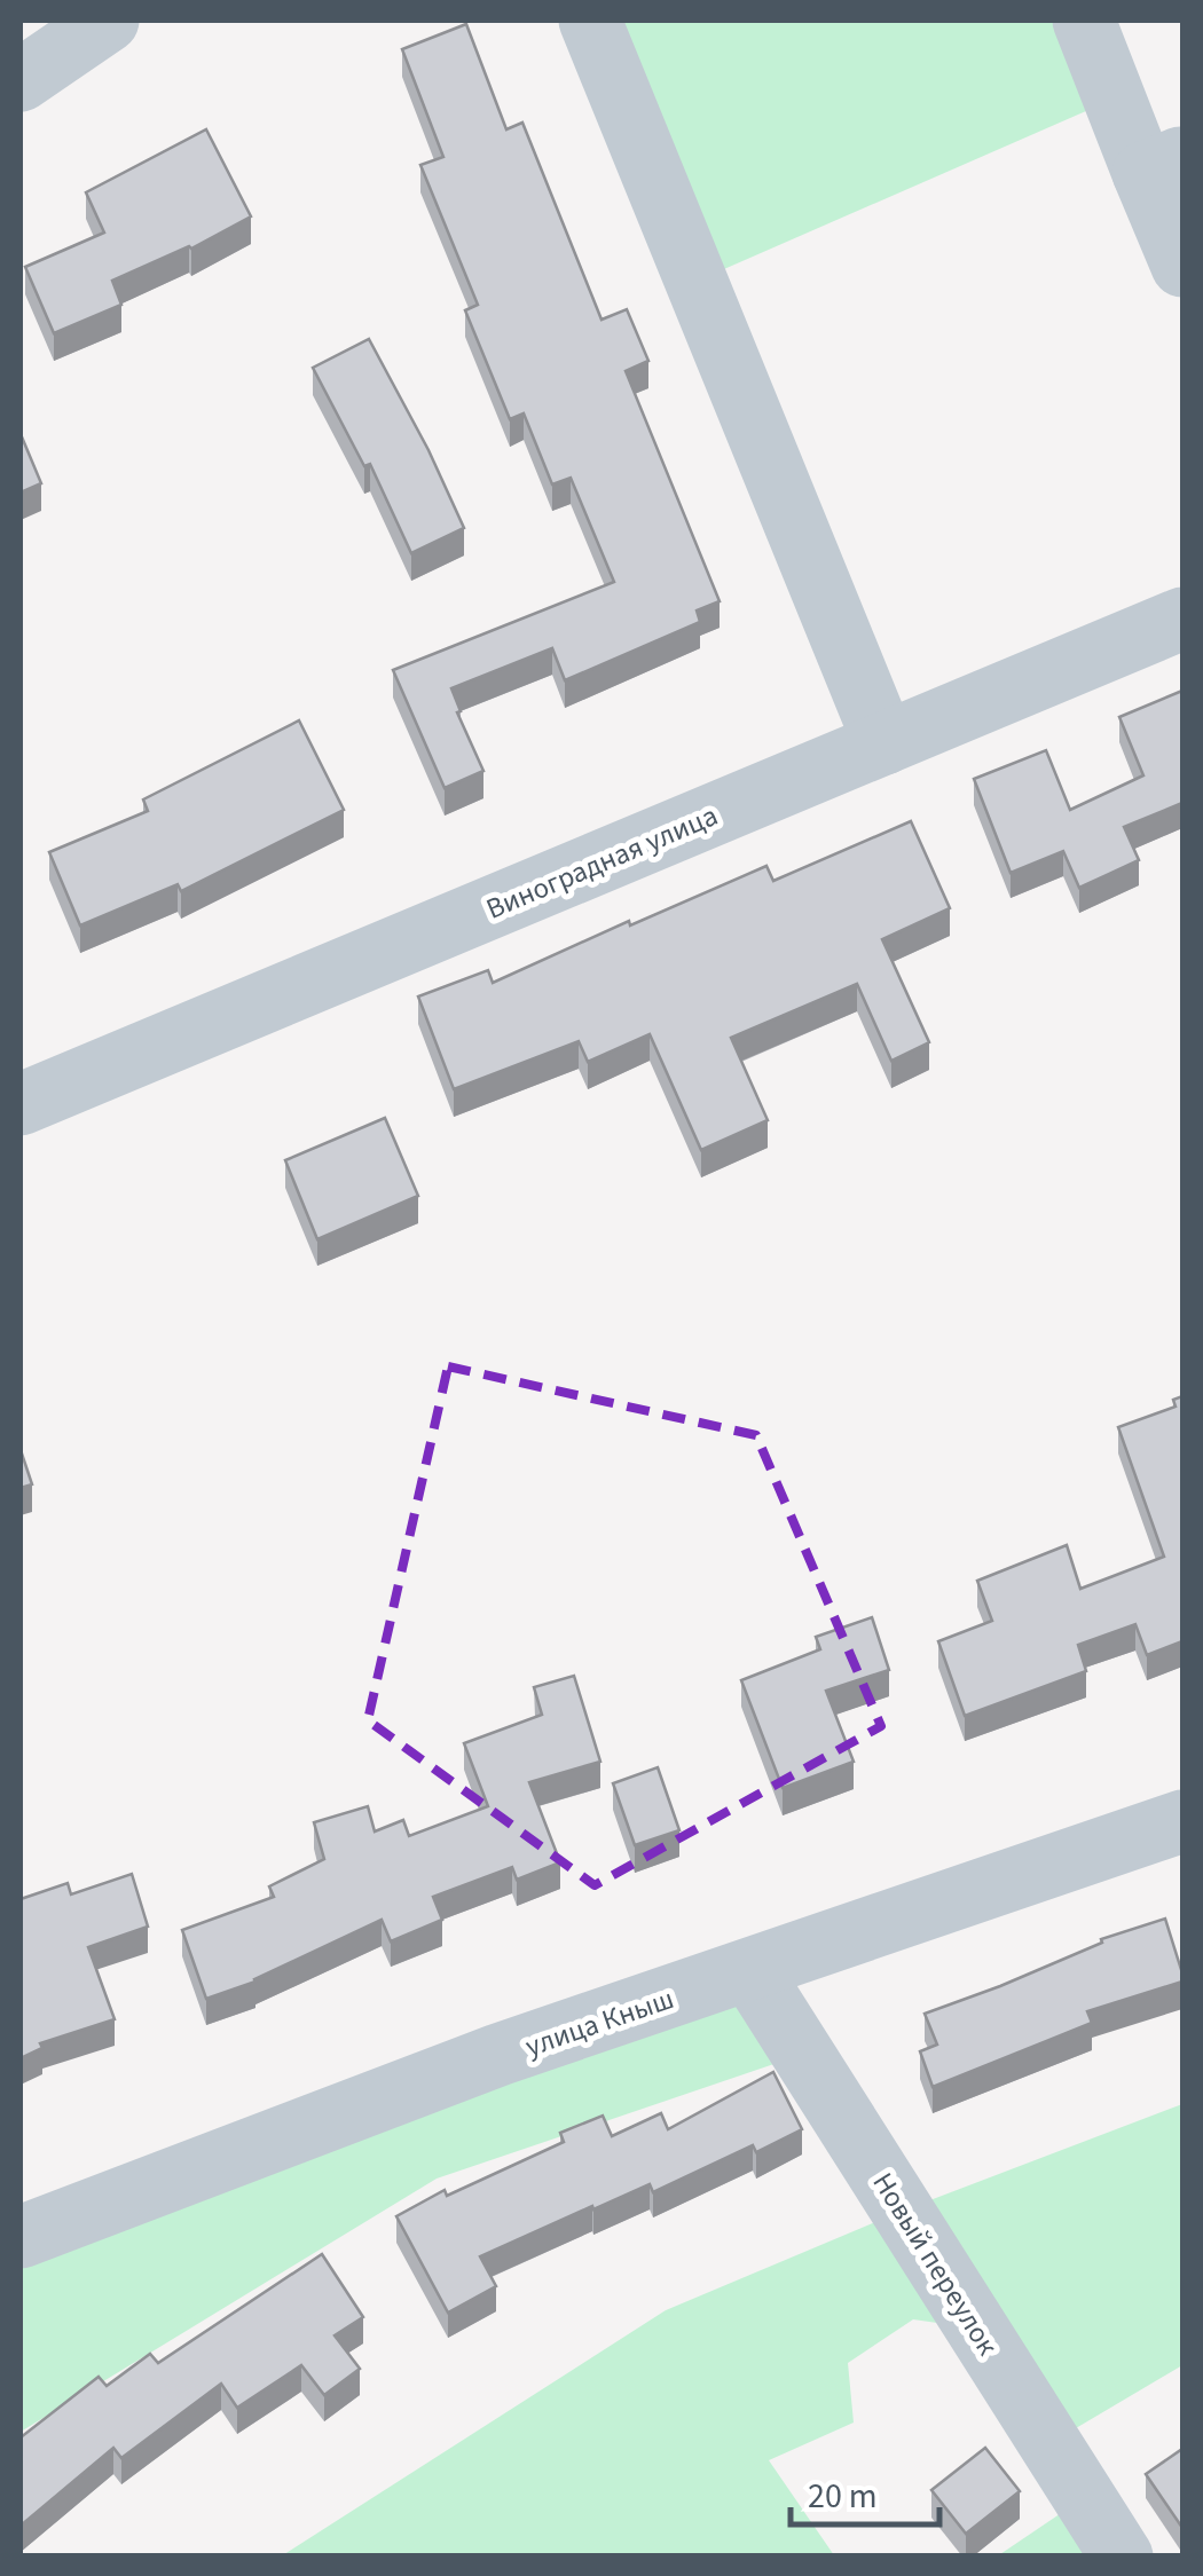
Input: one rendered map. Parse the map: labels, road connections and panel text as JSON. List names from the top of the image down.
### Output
{
  "streets": {
    "street": ["Виноградная улица", "улица Кныш", "Новый переулок"]
  },
  "crossings": [
    ["улица Кныш", "Новый переулок"]
  ],
  "scale_bar": "20 m"
}
